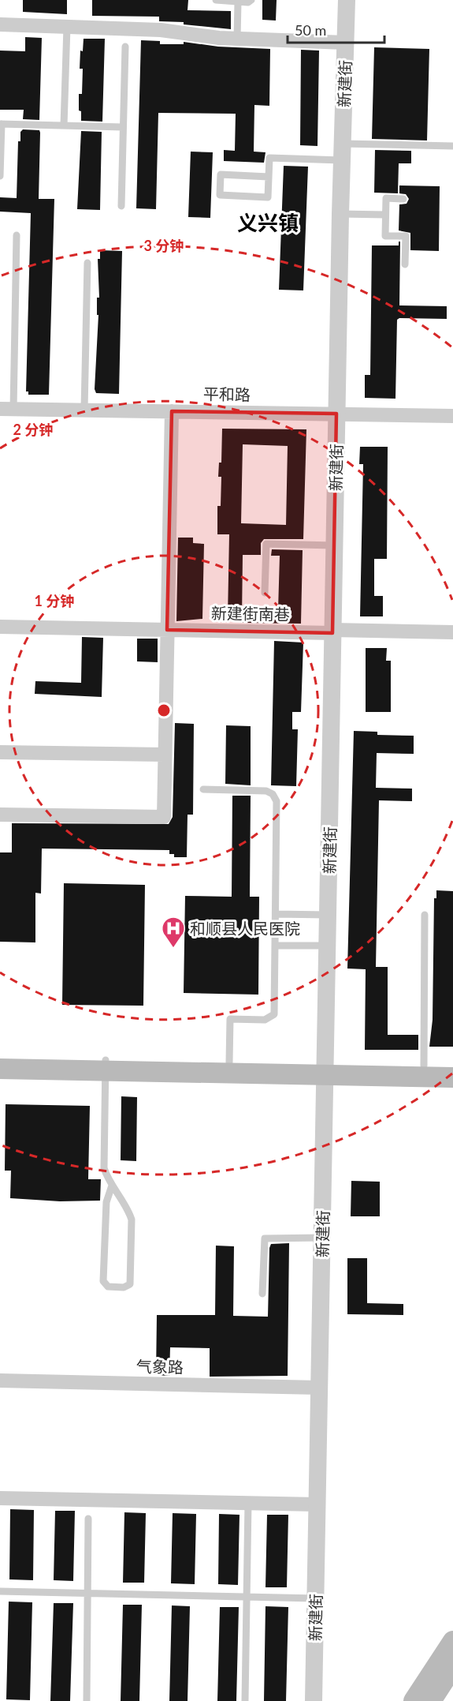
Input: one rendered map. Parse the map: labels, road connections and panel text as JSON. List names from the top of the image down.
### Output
{
  "streets": {
    "street": [
      "新建街",
      "平和路",
      "新建街南巷",
      "气象路"
    ]
  },
  "crossings": [
    ["新建街", "平和路"],
    ["新建街", "新建街南巷"],
    ["新建街", "气象路"]
  ],
  "districts": ["义兴镇"],
  "places": {
    "hospital": ["和顺县人民医院"]
  },
  "scale_bar": "50 m",
  "rings": ["3 分钟", "2 分钟", "1 分钟"]
}
